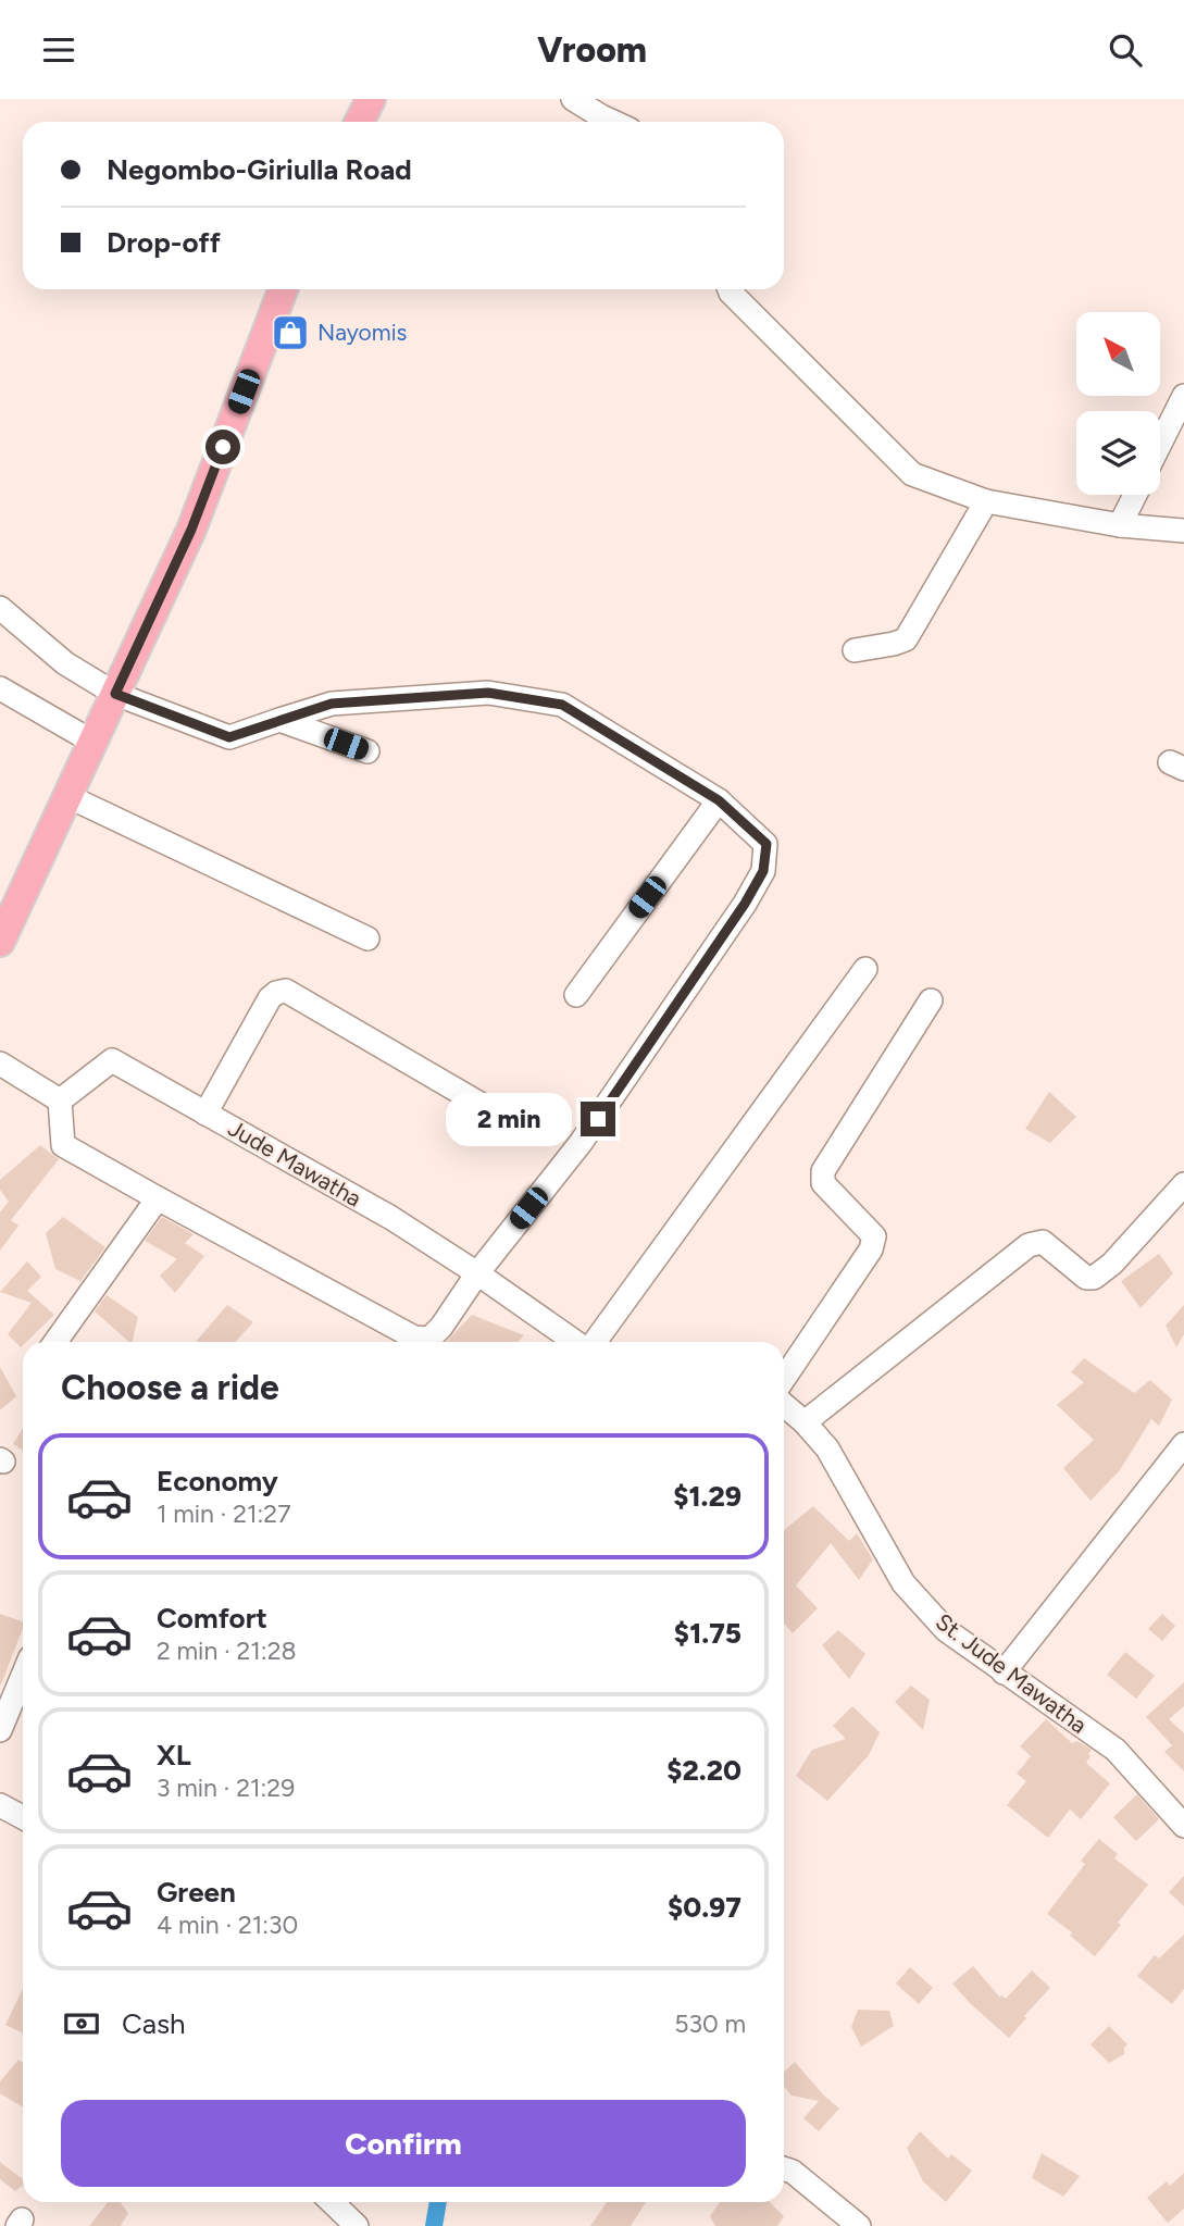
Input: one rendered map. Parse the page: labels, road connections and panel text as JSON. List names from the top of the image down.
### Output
{
  "streets": {
    "street": ["Jude Mawatha", "St. Jude Mawatha"]
  },
  "places": {
    "shop": ["Nayomis"]
  },
  "north": "top left",
  "page": {
    "header": "Vroom",
    "banner": ["Negombo-Giriulla Road", "Drop-off"],
    "bubble": "2 min",
    "heading": "Choose a ride",
    "list": [
      {
        "name": "Economy",
        "note": "1 min · 21:27",
        "value": "$1.29"
      },
      {
        "name": "Comfort",
        "note": "2 min · 21:28",
        "value": "$1.75"
      },
      {
        "name": "XL",
        "note": "3 min · 21:29",
        "value": "$2.20"
      },
      {
        "name": "Green",
        "note": "4 min · 21:30",
        "value": "$0.97"
      }
    ],
    "pay": ["Cash", "530 m"],
    "buttons": "Confirm"
  }
}
